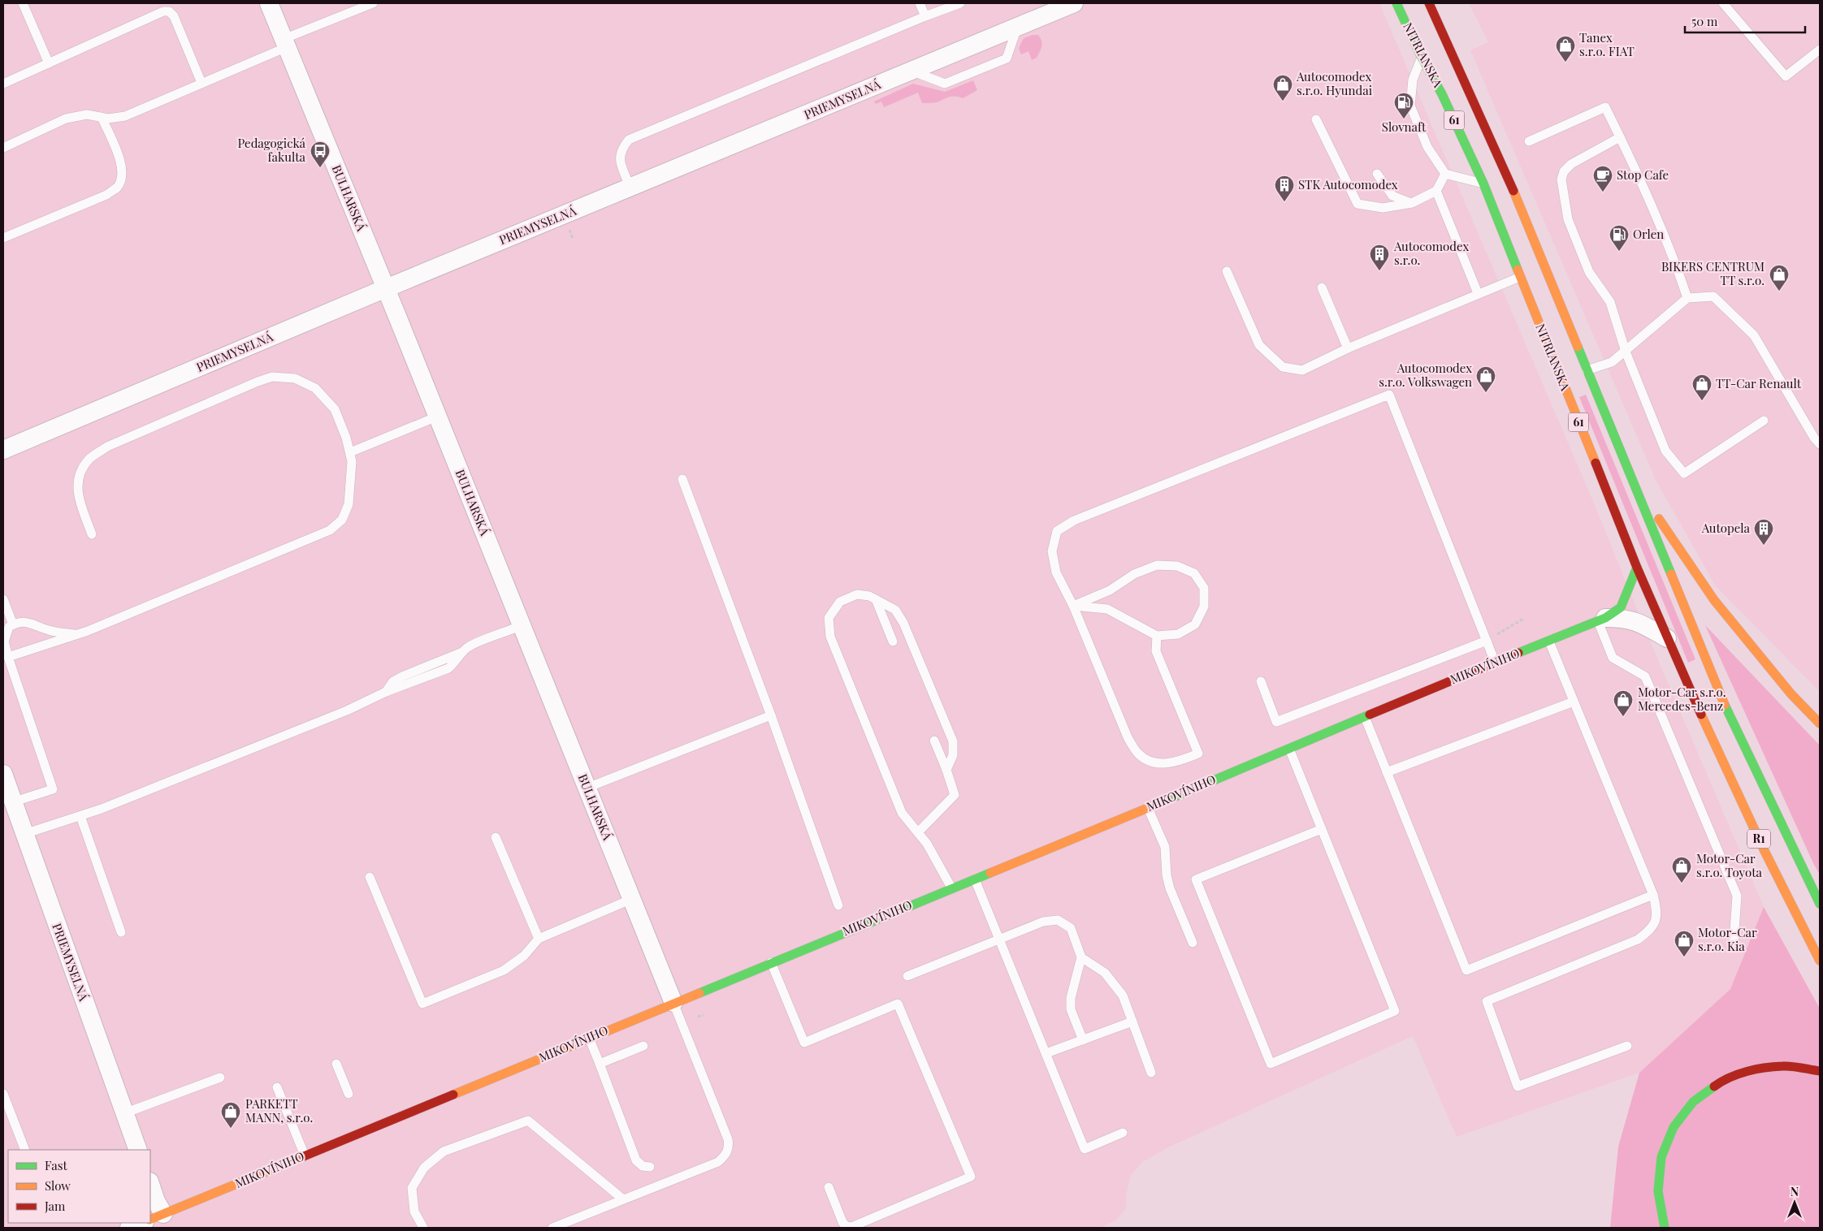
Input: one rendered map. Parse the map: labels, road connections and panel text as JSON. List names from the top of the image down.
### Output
{
  "streets": {
    "main road": [
      "NITRIANSKA",
      "61",
      "MIKOVÍNIHO",
      "R1"
    ],
    "street": ["PRIEMYSELNÁ", "BULHARSKÁ"]
  },
  "crossings": [
    ["NITRIANSKA", "MIKOVÍNIHO"],
    ["NITRIANSKA", "R1"],
    ["PRIEMYSELNÁ", "BULHARSKÁ"],
    ["61", "R1"],
    ["BULHARSKÁ", "MIKOVÍNIHO"]
  ],
  "places": {
    "shop": [
      "Tanex s.r.o. FIAT",
      "Autocomodex s.r.o. Hyundai",
      "BIKERS CENTRUM TT s.r.o.",
      "Autocomodex s.r.o. Volkswagen",
      "TT-Car Renault",
      "Motor-Car s.r.o. Mercedes-Benz",
      "Motor-Car s.r.o. Toyota",
      "Motor-Car s.r.o. Kia",
      "PARKETT MANN, s.r.o."
    ],
    "fuel station": ["Slovnaft", "Orlen"],
    "bus stop": ["Pedagogická fakulta"],
    "cafe": ["Stop Cafe"],
    "building": ["STK Autocomodex", "Autocomodex s.r.o.", "Autopela"]
  },
  "legend": ["Fast", "Slow", "Jam"],
  "scale_bar": "50 m",
  "north": "top"
}
